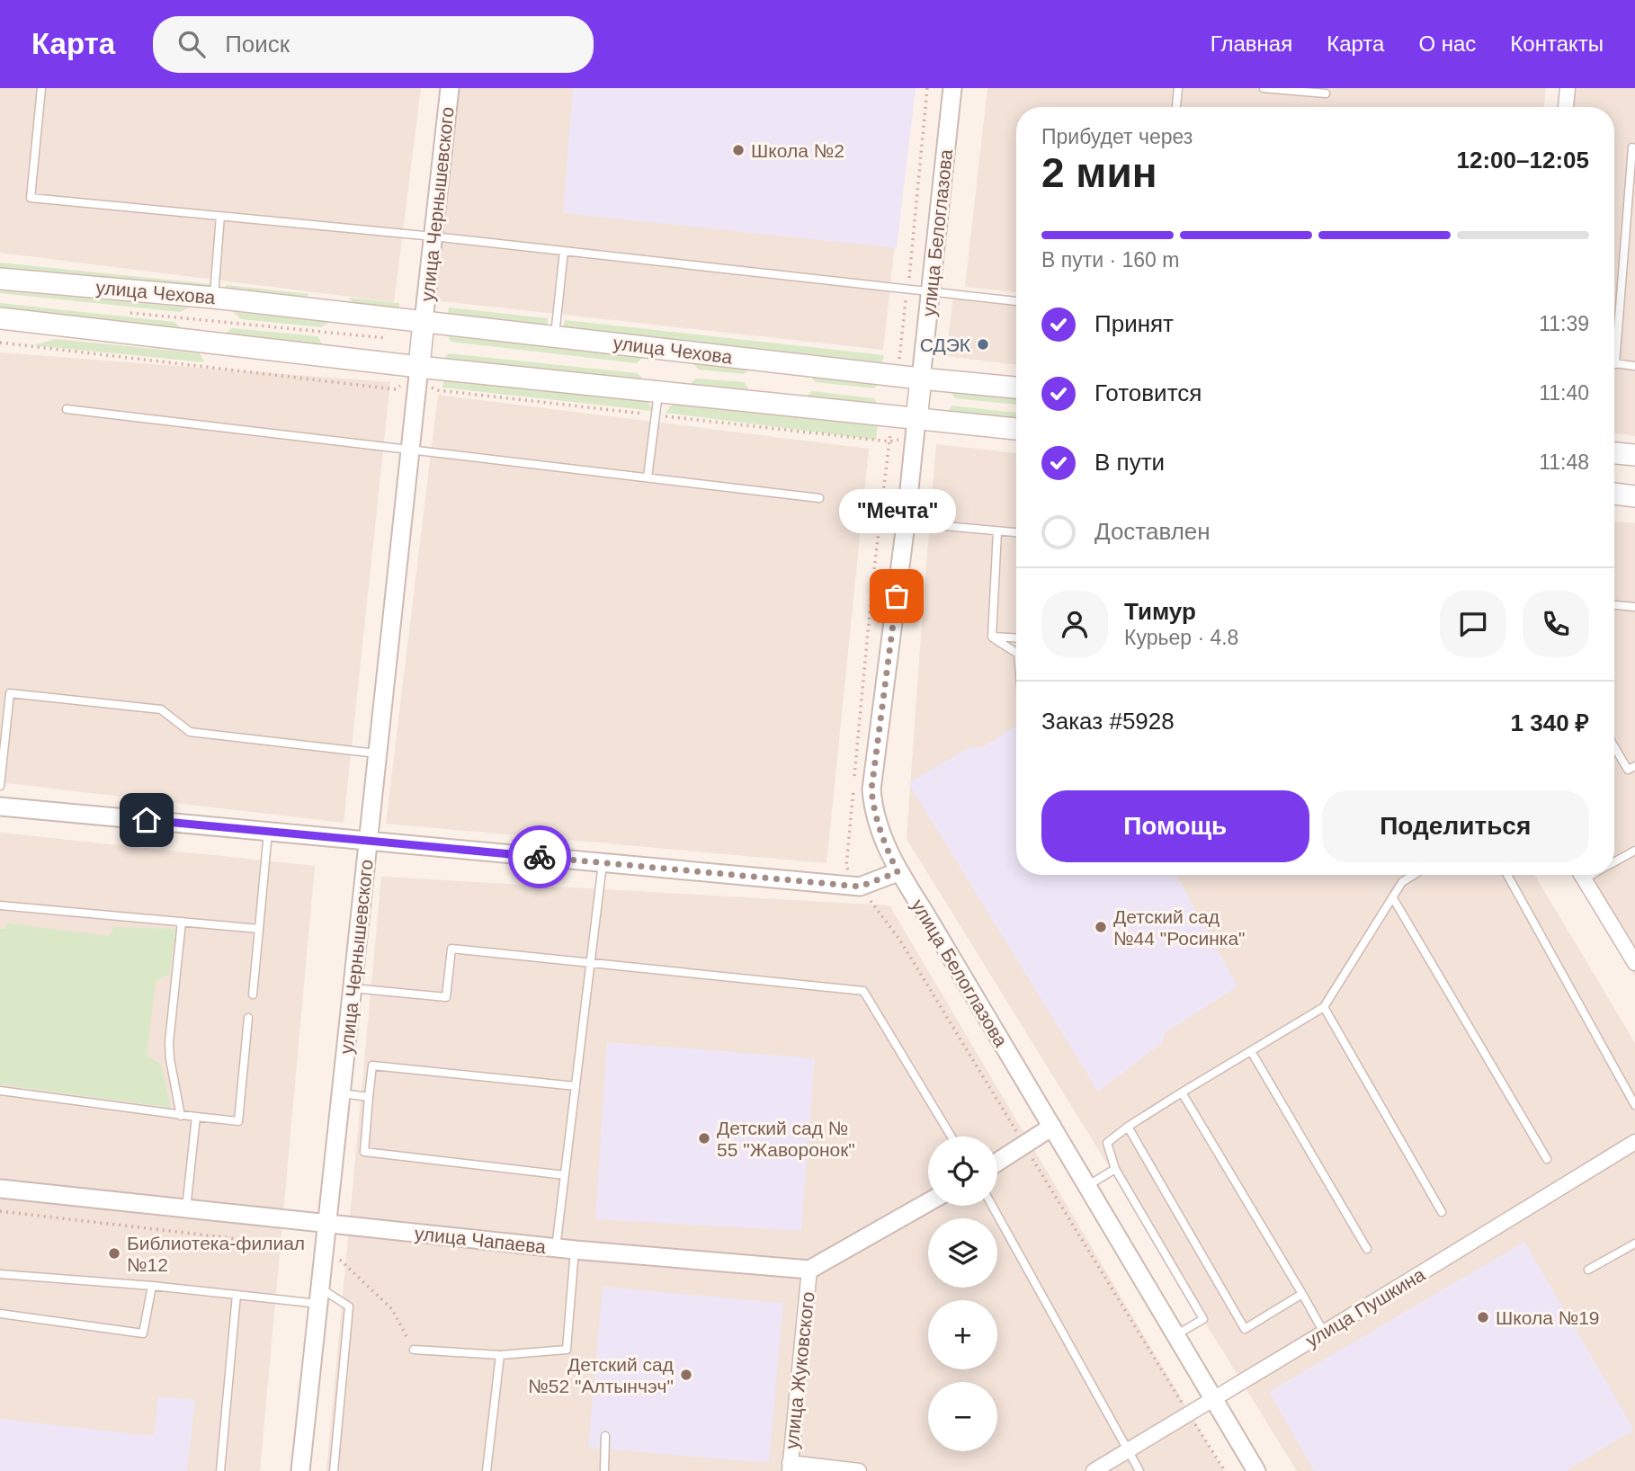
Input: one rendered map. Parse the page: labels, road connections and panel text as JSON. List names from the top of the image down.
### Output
{
  "streets": {
    "main road": ["улица Чехова"],
    "street": [
      "улица Чернышевского",
      "улица Белоглазова",
      "улица Чапаева",
      "улица Пушкина",
      "улица Жуковского"
    ]
  },
  "crossings": [
    ["улица Чернышевского", "улица Чехова"],
    ["улица Чернышевского", "улица Чапаева"],
    ["улица Белоглазова", "улица Чехова"],
    ["улица Белоглазова", "улица Пушкина"],
    ["улица Чапаева", "улица Жуковского"]
  ],
  "places": [
    "Школа №2",
    "СДЭК",
    "\"Мечта\"",
    "Детский сад №44 \"Росинка\"",
    "Детский сад № 55 \"Жаворонок\"",
    "Библиотека-филиал №12",
    "Школа №19",
    "Детский сад №52 \"Алтынчэч\""
  ],
  "page": {
    "header": "Карта",
    "search": "Поиск",
    "nav": [
      "Главная",
      "Карта",
      "О нас",
      "Контакты"
    ],
    "heading": ["2 мин", "Прибудет через", "12:00–12:05"],
    "panel": [
      "Тимур",
      "Курьер · 4.8",
      "Заказ #5928",
      "1 340 ₽"
    ],
    "bar": "В пути · 160 m",
    "list": [
      ["Принят", "11:39"],
      ["Готовится", "11:40"],
      ["В пути", "11:48"],
      "Доставлен"
    ],
    "bubble": "\"Мечта\"",
    "buttons": ["Помощь", "Поделиться"],
    "map_buttons": ["+", "−"]
  }
}
